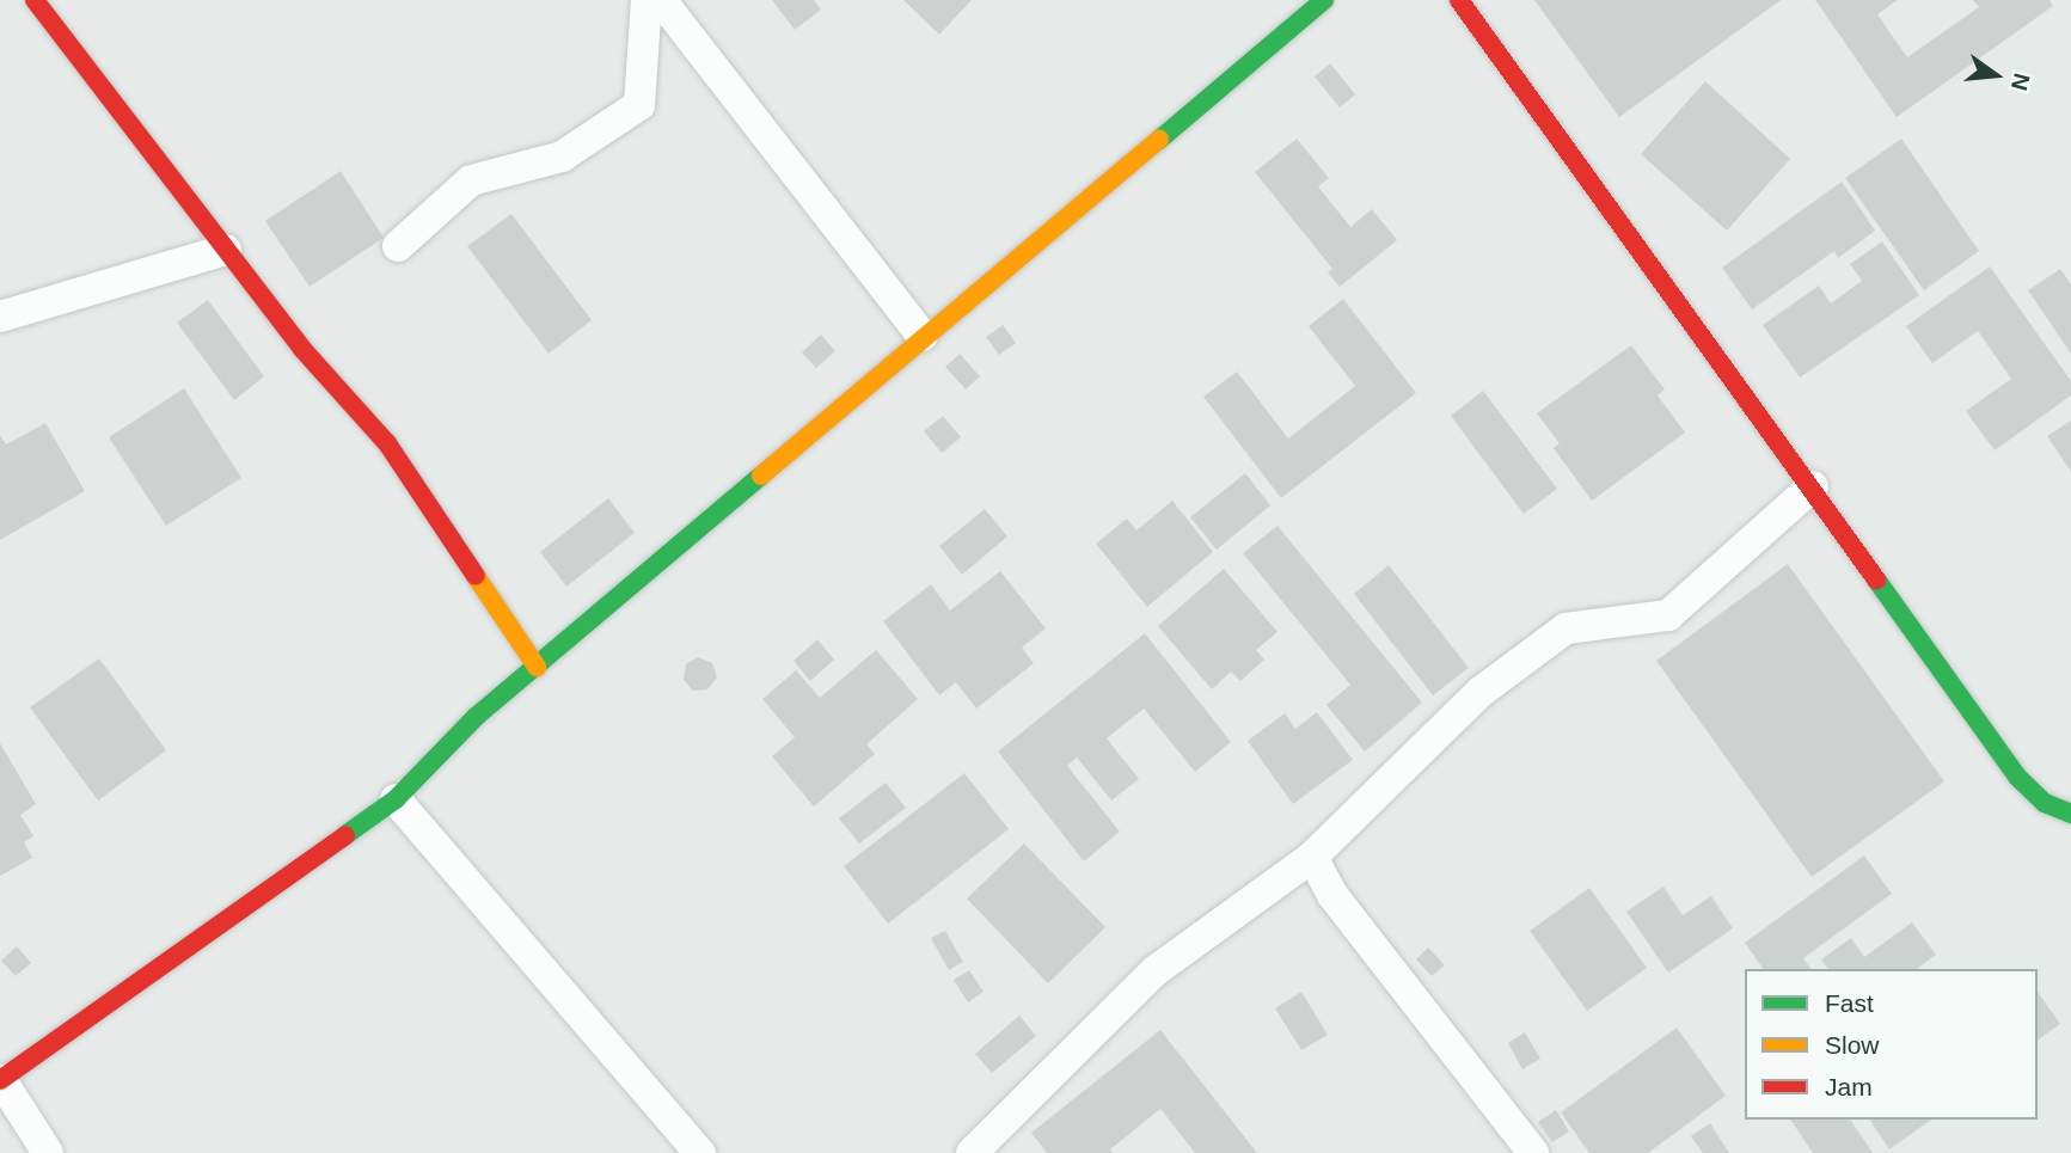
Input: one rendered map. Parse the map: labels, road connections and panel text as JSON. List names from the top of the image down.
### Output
{
  "legend": ["Fast", "Slow", "Jam"],
  "north": "right"
}
